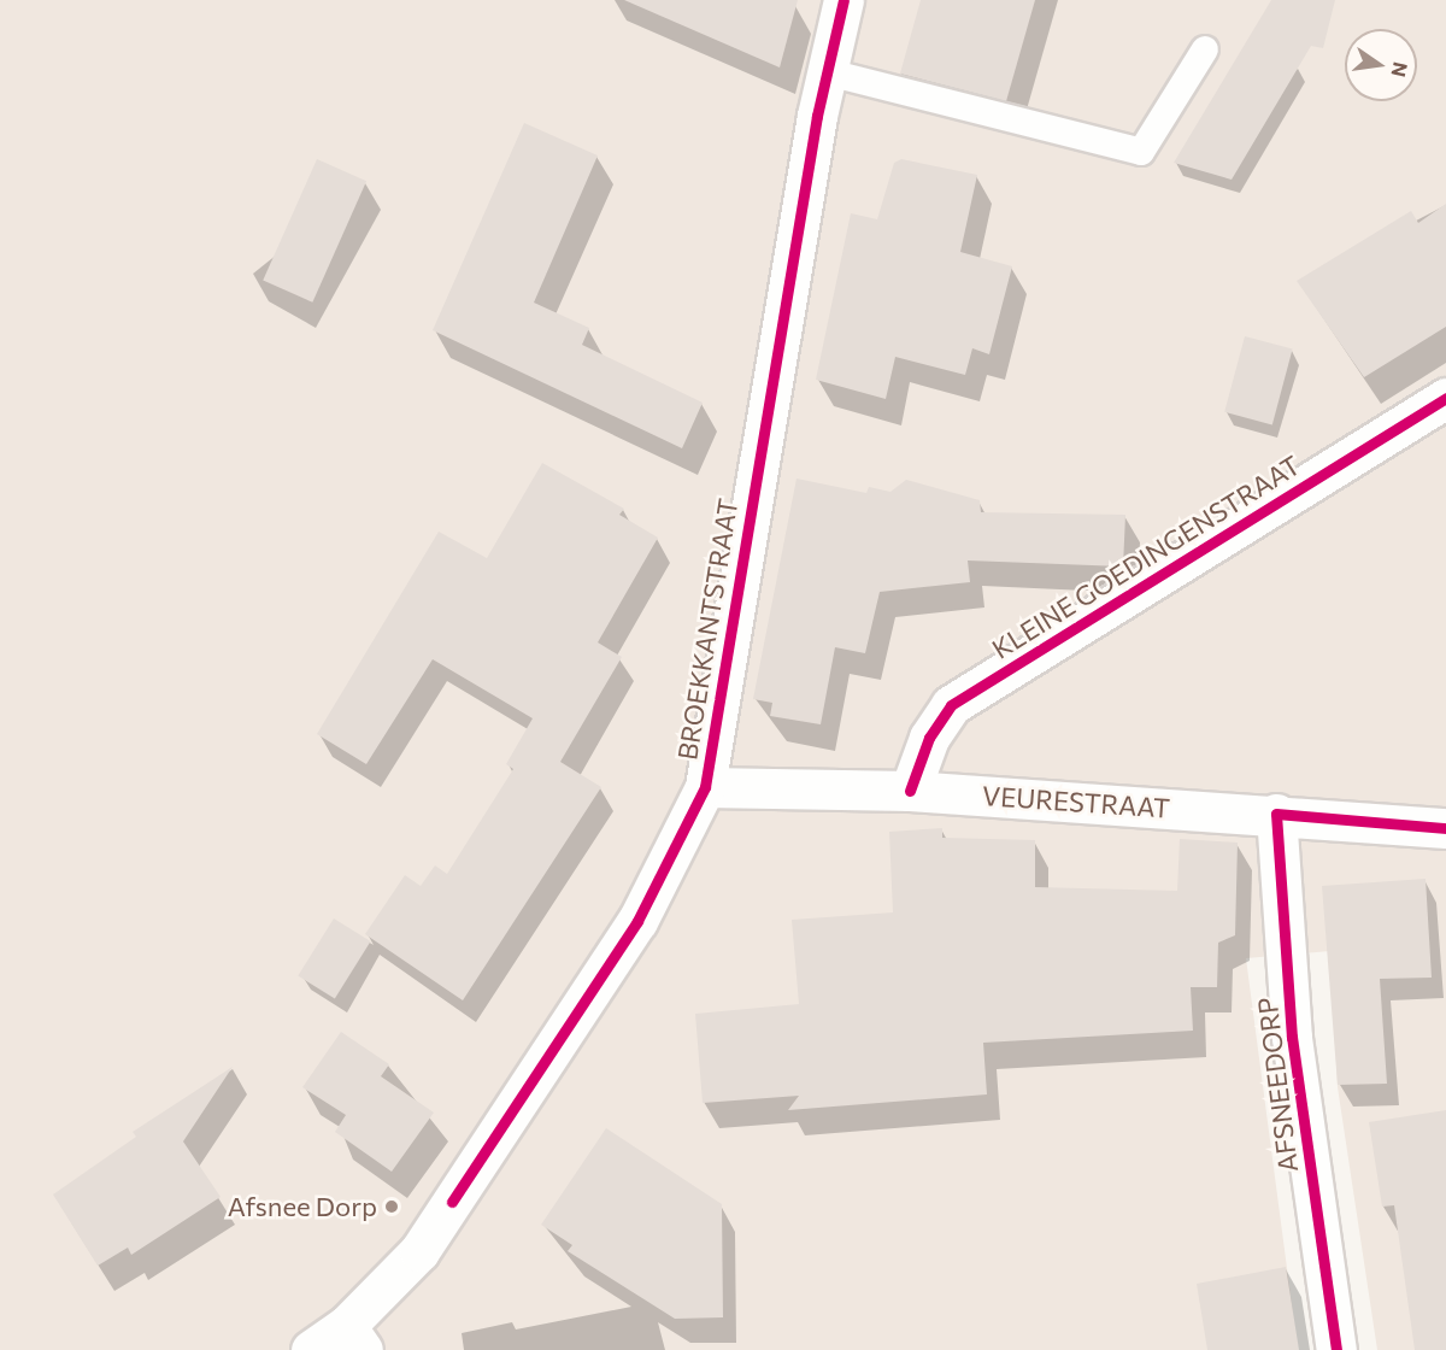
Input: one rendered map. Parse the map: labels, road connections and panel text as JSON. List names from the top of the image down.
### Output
{
  "streets": {
    "street": [
      "KLEINE GOEDINGENSTRAAT",
      "BROEKKANTSTRAAT",
      "VEURESTRAAT",
      "AFSNEEDORP"
    ]
  },
  "crossings": [
    ["KLEINE GOEDINGENSTRAAT", "VEURESTRAAT"],
    ["BROEKKANTSTRAAT", "VEURESTRAAT"],
    ["VEURESTRAAT", "AFSNEEDORP"]
  ],
  "places": ["Afsnee Dorp"],
  "north": "right"
}
